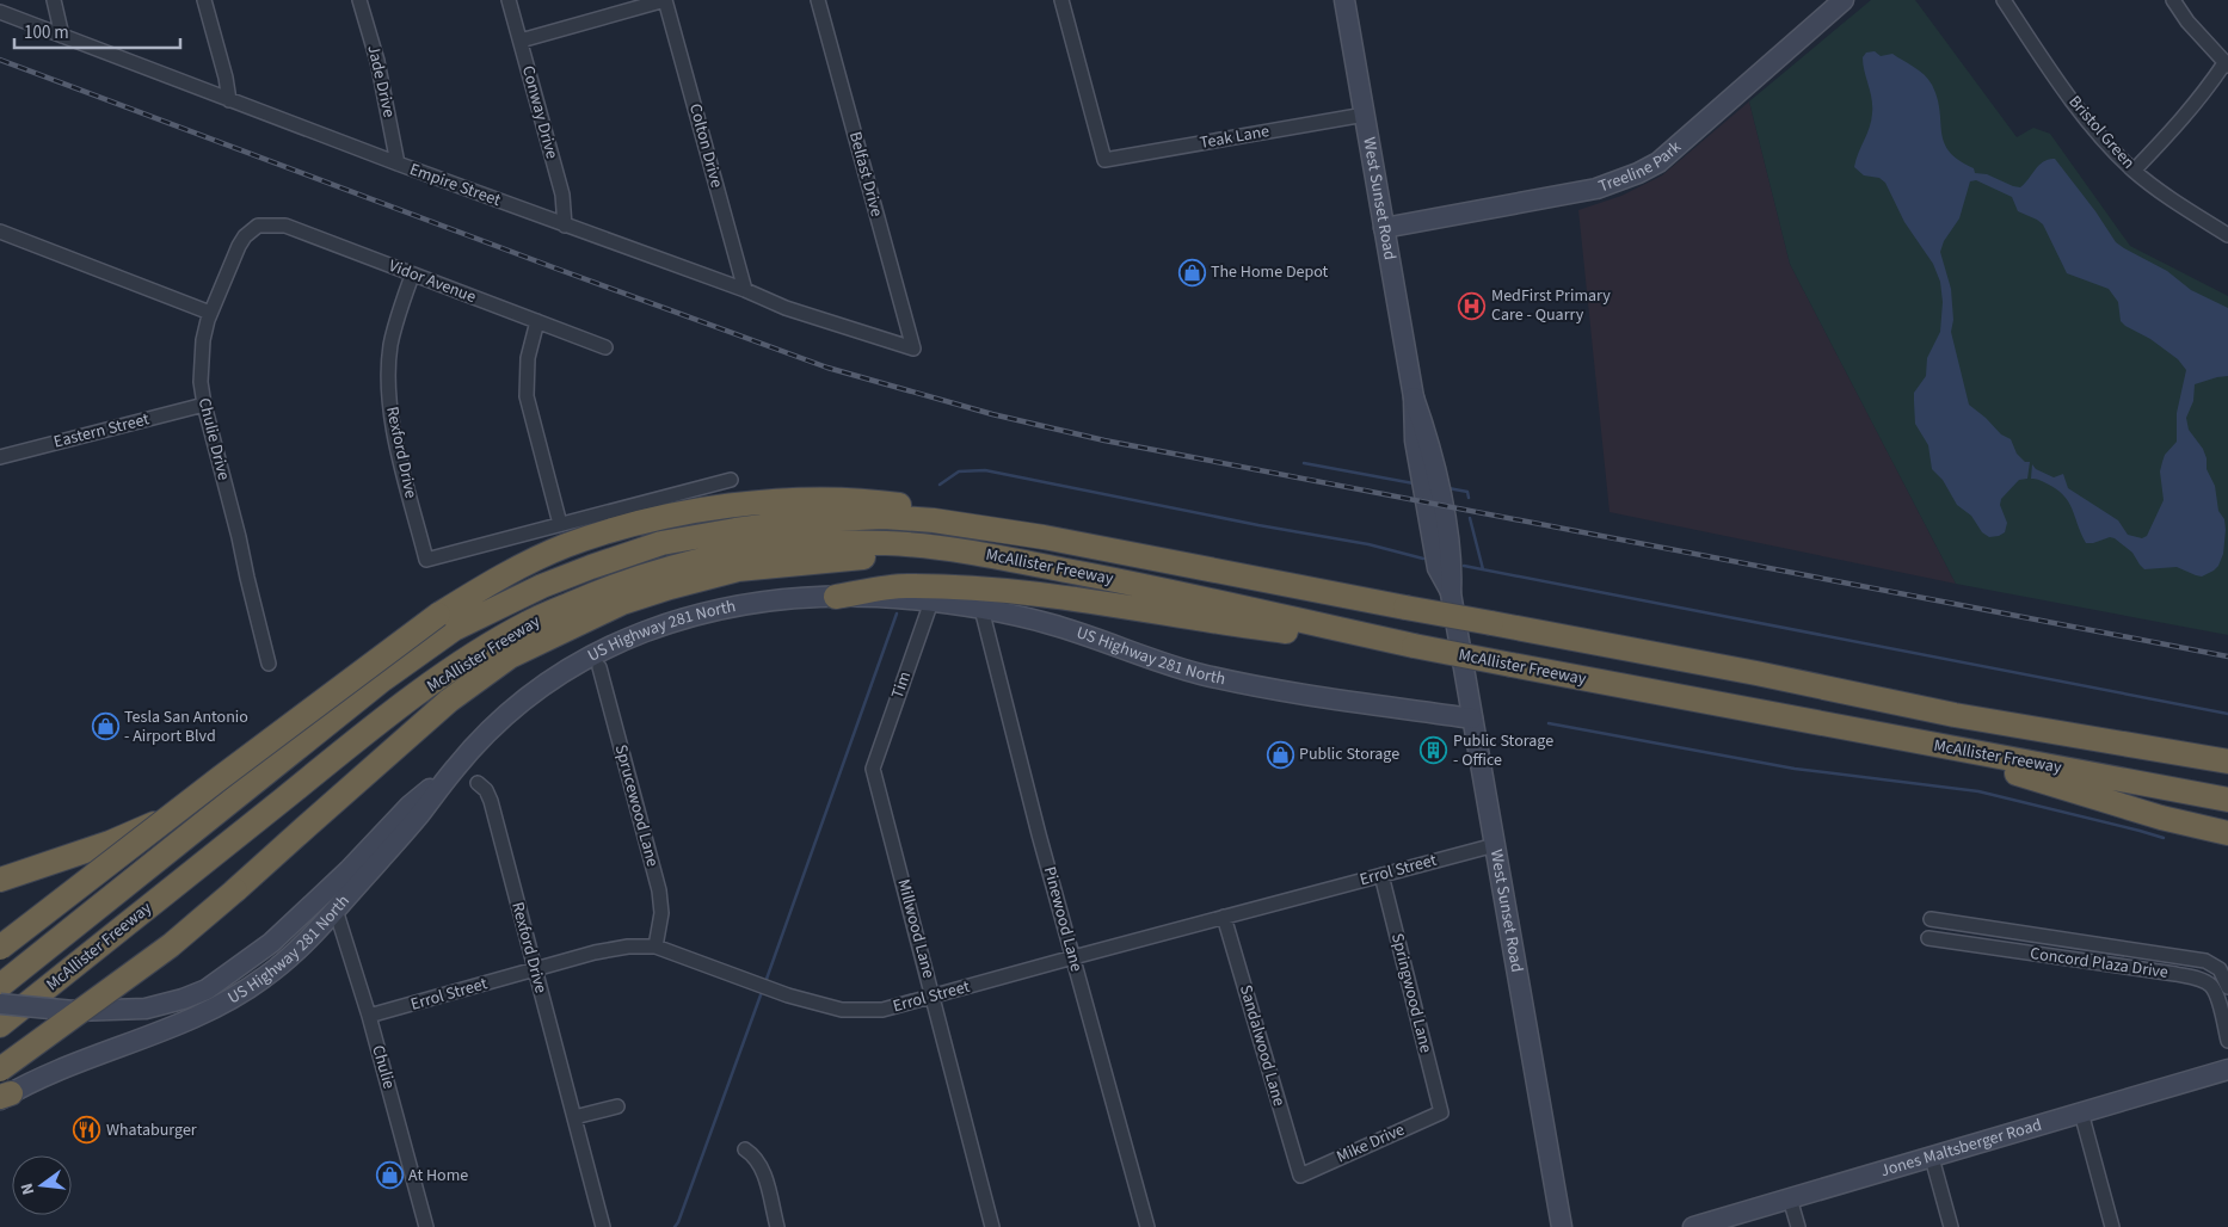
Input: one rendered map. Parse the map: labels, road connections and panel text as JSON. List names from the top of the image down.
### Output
{
  "streets": {
    "highway": ["McAllister Freeway"],
    "main road": [
      "Treeline Park",
      "West Sunset Road",
      "US Highway 281 North",
      "Jones Maltsberger Road"
    ],
    "street": [
      "Jade Drive",
      "Conway Drive",
      "Bristol Green",
      "Teak Lane",
      "Colton Drive",
      "Belfast Drive",
      "Empire Street",
      "Vidor Avenue",
      "Eastern Street",
      "Chulie Drive",
      "Rexford Drive",
      "Tim",
      "Sprucewood Lane",
      "Errol Street",
      "Pinewood Lane",
      "Millwood Lane",
      "Concord Plaza Drive",
      "Springwood Lane",
      "Sandalwood Lane",
      "Chulie",
      "Mike Drive"
    ]
  },
  "crossings": [
    ["Jade Drive", "Empire Street"],
    ["Conway Drive", "Empire Street"],
    ["Teak Lane", "West Sunset Road"],
    ["Colton Drive", "Empire Street"],
    ["Treeline Park", "West Sunset Road"],
    ["Belfast Drive", "Empire Street"],
    ["West Sunset Road", "US Highway 281 North"],
    ["West Sunset Road", "Errol Street"],
    ["Vidor Avenue", "Chulie Drive"],
    ["Vidor Avenue", "Rexford Drive"],
    ["Eastern Street", "Chulie Drive"],
    ["Rexford Drive", "Errol Street"],
    ["US Highway 281 North", "Tim"],
    ["US Highway 281 North", "Pinewood Lane"],
    ["US Highway 281 North", "Chulie"],
    ["Tim", "Millwood Lane"],
    ["Sprucewood Lane", "Errol Street"],
    ["Errol Street", "Pinewood Lane"],
    ["Errol Street", "Millwood Lane"],
    ["Errol Street", "Springwood Lane"],
    ["Errol Street", "Sandalwood Lane"],
    ["Errol Street", "Chulie"],
    ["Springwood Lane", "Mike Drive"],
    ["Sandalwood Lane", "Mike Drive"]
  ],
  "places": {
    "shop": [
      "The Home Depot",
      "Tesla San Antonio - Airport Blvd",
      "Public Storage",
      "At Home"
    ],
    "hospital": ["MedFirst Primary Care - Quarry"],
    "building": ["Public Storage - Office"],
    "restaurant": ["Whataburger"]
  },
  "scale_bar": "100 m",
  "north": "left"
}
